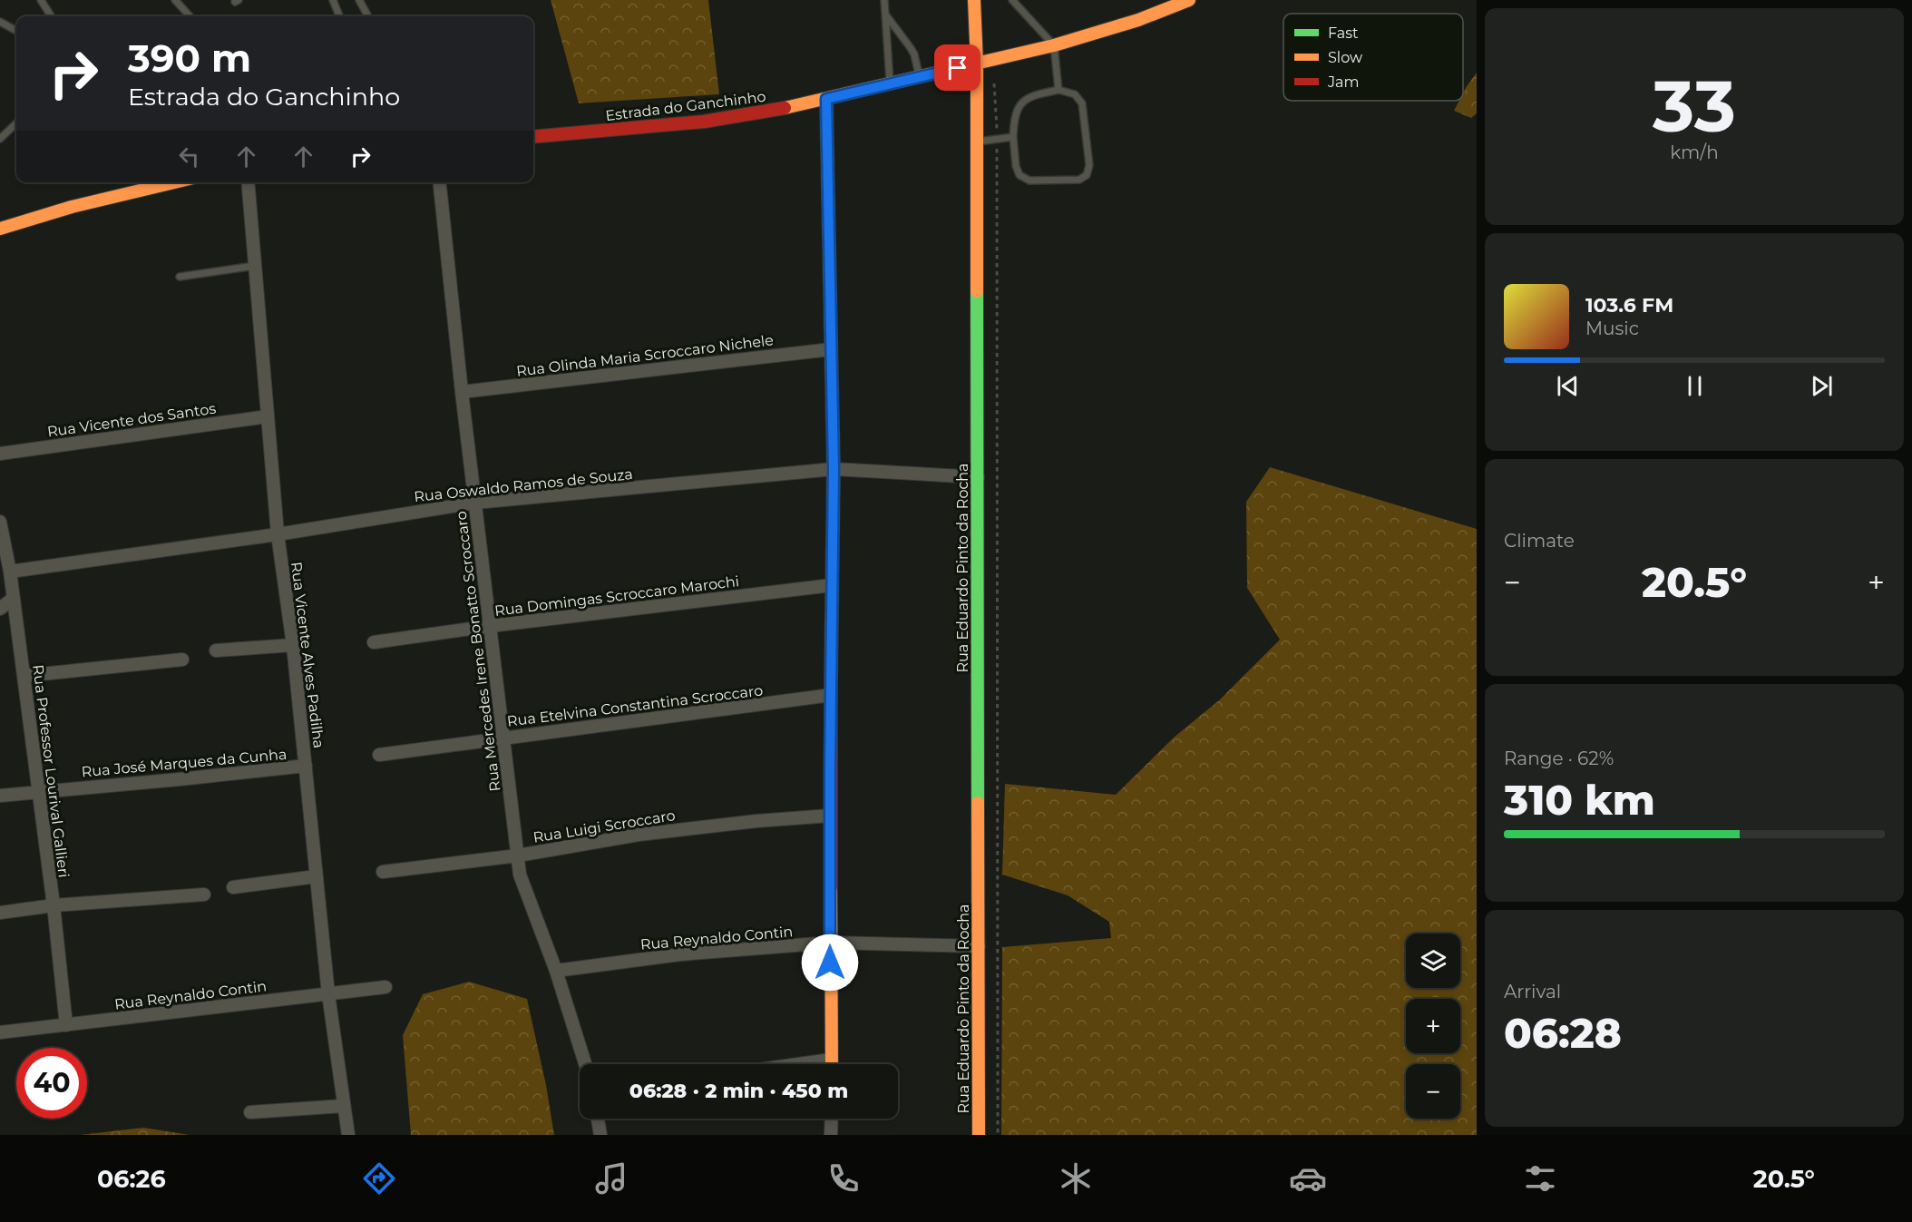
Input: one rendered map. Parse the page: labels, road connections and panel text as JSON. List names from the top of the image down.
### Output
{
  "streets": {
    "street": [
      "Estrada do Ganchinho",
      "Rua Olinda Maria Scroccaro Nichele",
      "Rua Vicente dos Santos",
      "Rua Oswaldo Ramos de Souza",
      "Rua Eduardo Pinto da Rocha",
      "Rua Domingas Scroccaro Marochi",
      "Rua Mercedes Irene Bonatto Scroccaro",
      "Rua Vicente Alves Padilha",
      "Rua Etelvina Constantina Scroccaro",
      "Rua José Marques da Cunha",
      "Rua Professor Lourival Gallieri",
      "Rua Luigi Scroccaro",
      "Rua Reynaldo Contin"
    ]
  },
  "crossings": [
    ["Estrada do Ganchinho", "Rua Eduardo Pinto da Rocha"],
    ["Rua Olinda Maria Scroccaro Nichele", "Rua Mercedes Irene Bonatto Scroccaro"],
    ["Rua Vicente dos Santos", "Rua Vicente Alves Padilha"],
    ["Rua Oswaldo Ramos de Souza", "Rua Eduardo Pinto da Rocha"],
    ["Rua Oswaldo Ramos de Souza", "Rua Mercedes Irene Bonatto Scroccaro"],
    ["Rua Oswaldo Ramos de Souza", "Rua Vicente Alves Padilha"],
    ["Rua Oswaldo Ramos de Souza", "Rua Professor Lourival Gallieri"],
    ["Rua Eduardo Pinto da Rocha", "Rua Reynaldo Contin"],
    ["Rua Domingas Scroccaro Marochi", "Rua Mercedes Irene Bonatto Scroccaro"],
    ["Rua Mercedes Irene Bonatto Scroccaro", "Rua Etelvina Constantina Scroccaro"],
    ["Rua Mercedes Irene Bonatto Scroccaro", "Rua Luigi Scroccaro"],
    ["Rua Mercedes Irene Bonatto Scroccaro", "Rua Reynaldo Contin"],
    ["Rua Vicente Alves Padilha", "Rua José Marques da Cunha"],
    ["Rua Vicente Alves Padilha", "Rua Reynaldo Contin"],
    ["Rua José Marques da Cunha", "Rua Professor Lourival Gallieri"],
    ["Rua Professor Lourival Gallieri", "Rua Reynaldo Contin"]
  ],
  "legend": ["Fast", "Slow", "Jam"],
  "page": {
    "tile": [
      ["33", "km/h"],
      "Climate",
      ["Range · 62%", "310 km"],
      ["Arrival", "06:28"]
    ],
    "turn": ["390 m", "Estrada do Ganchinho"],
    "song": ["103.6 FM", "Music"],
    "heat": ["−", "20.5°", "+"],
    "map_buttons": ["+", "−"],
    "limit": "40",
    "trip": "06:28 · 2 min · 450 m",
    "tabs": ["06:26", "20.5°"]
  }
}
